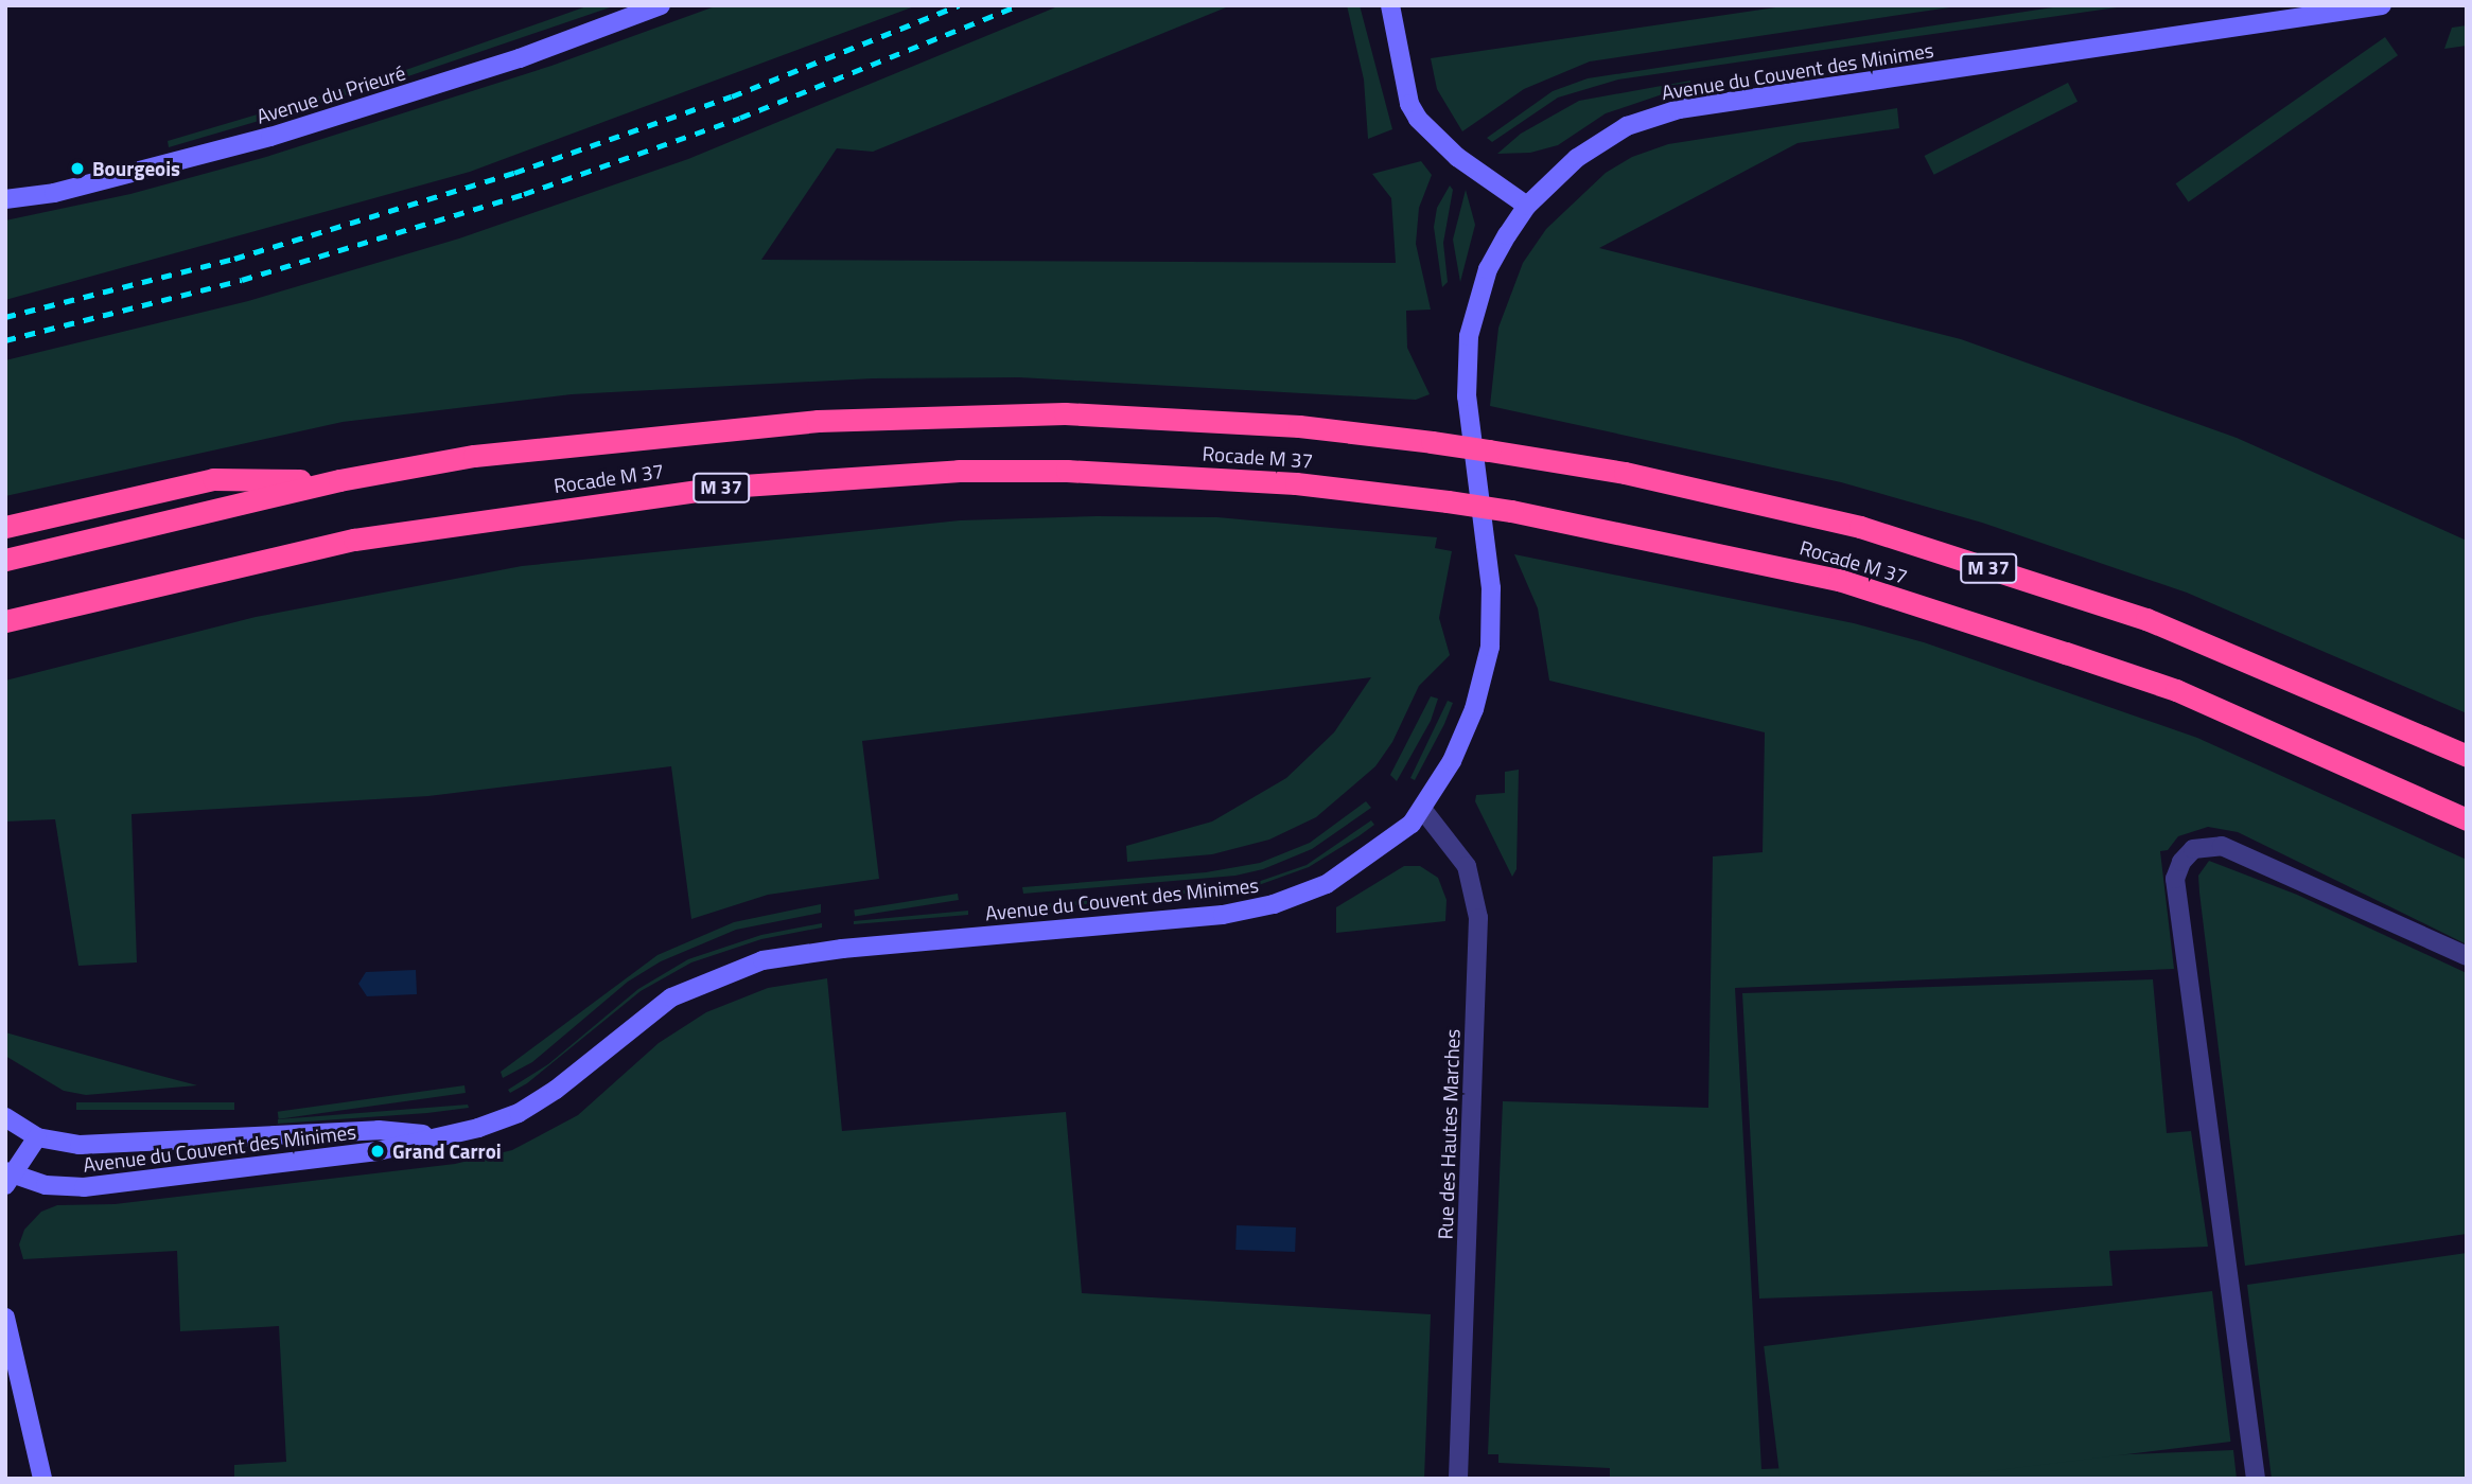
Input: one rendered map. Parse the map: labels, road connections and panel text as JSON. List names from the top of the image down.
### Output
{
  "streets": {
    "highway": ["Rocade M 37", "M 37"],
    "street": ["Avenue du Couvent des Minimes", "Avenue du Prieuré", "Rue des Hautes Marches"]
  },
  "crossings": [
    ["Avenue du Couvent des Minimes", "Rue des Hautes Marches"]
  ],
  "places": ["Bourgeois", "Grand Carroi"]
}
